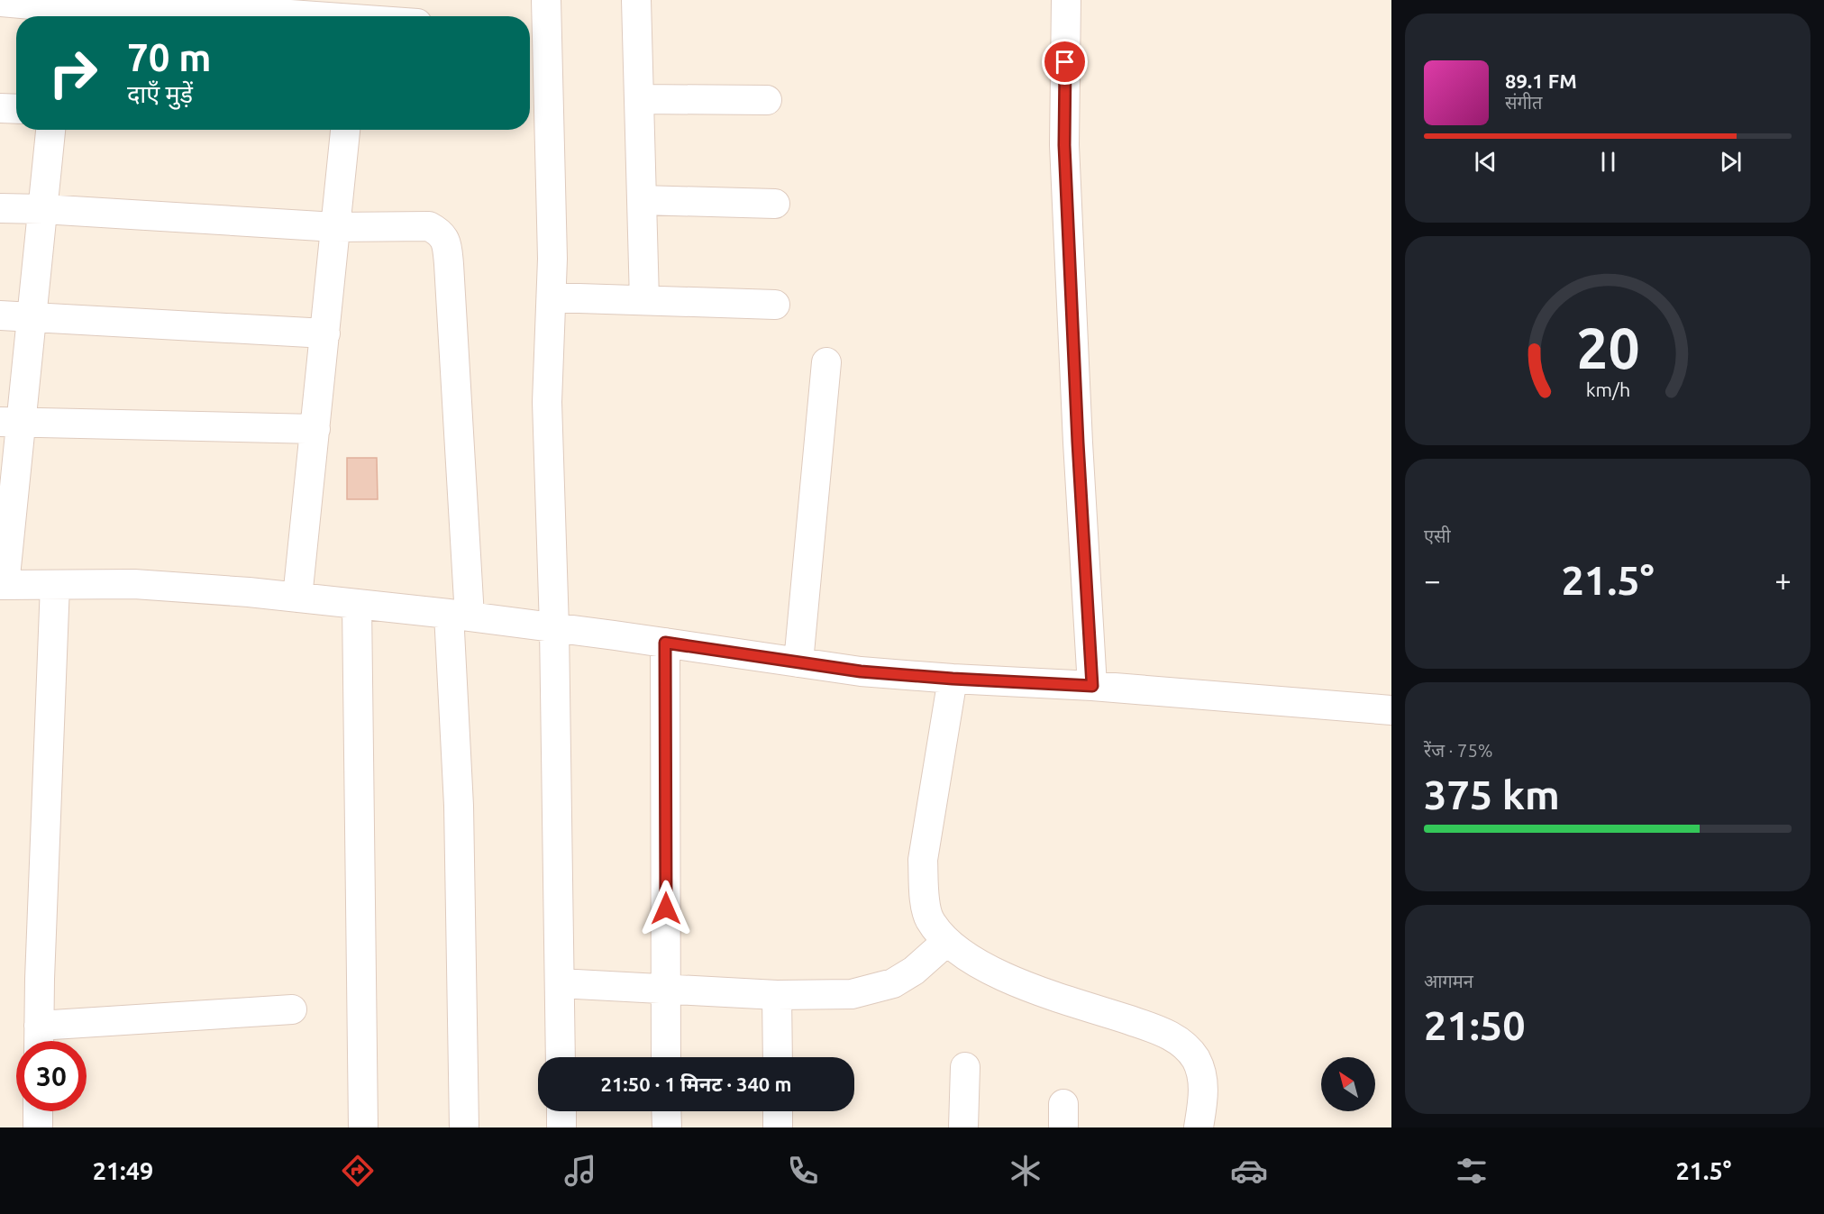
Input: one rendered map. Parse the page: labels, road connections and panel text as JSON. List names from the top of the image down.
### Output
{
  "north": "top left",
  "page": {
    "turn": ["70 m", "दाएँ मुड़ें"],
    "song": ["89.1 FM", "संगीत"],
    "tile": [
      "एसी",
      ["रेंज · 75%", "375 km"],
      ["आगमन", "21:50"]
    ],
    "heat": ["−", "21.5°", "+"],
    "limit": "30",
    "trip": "21:50 · 1 मिनट · 340 m",
    "tabs": ["21:49", "21.5°"],
    "gauge": ["20", "km/h"]
  }
}
